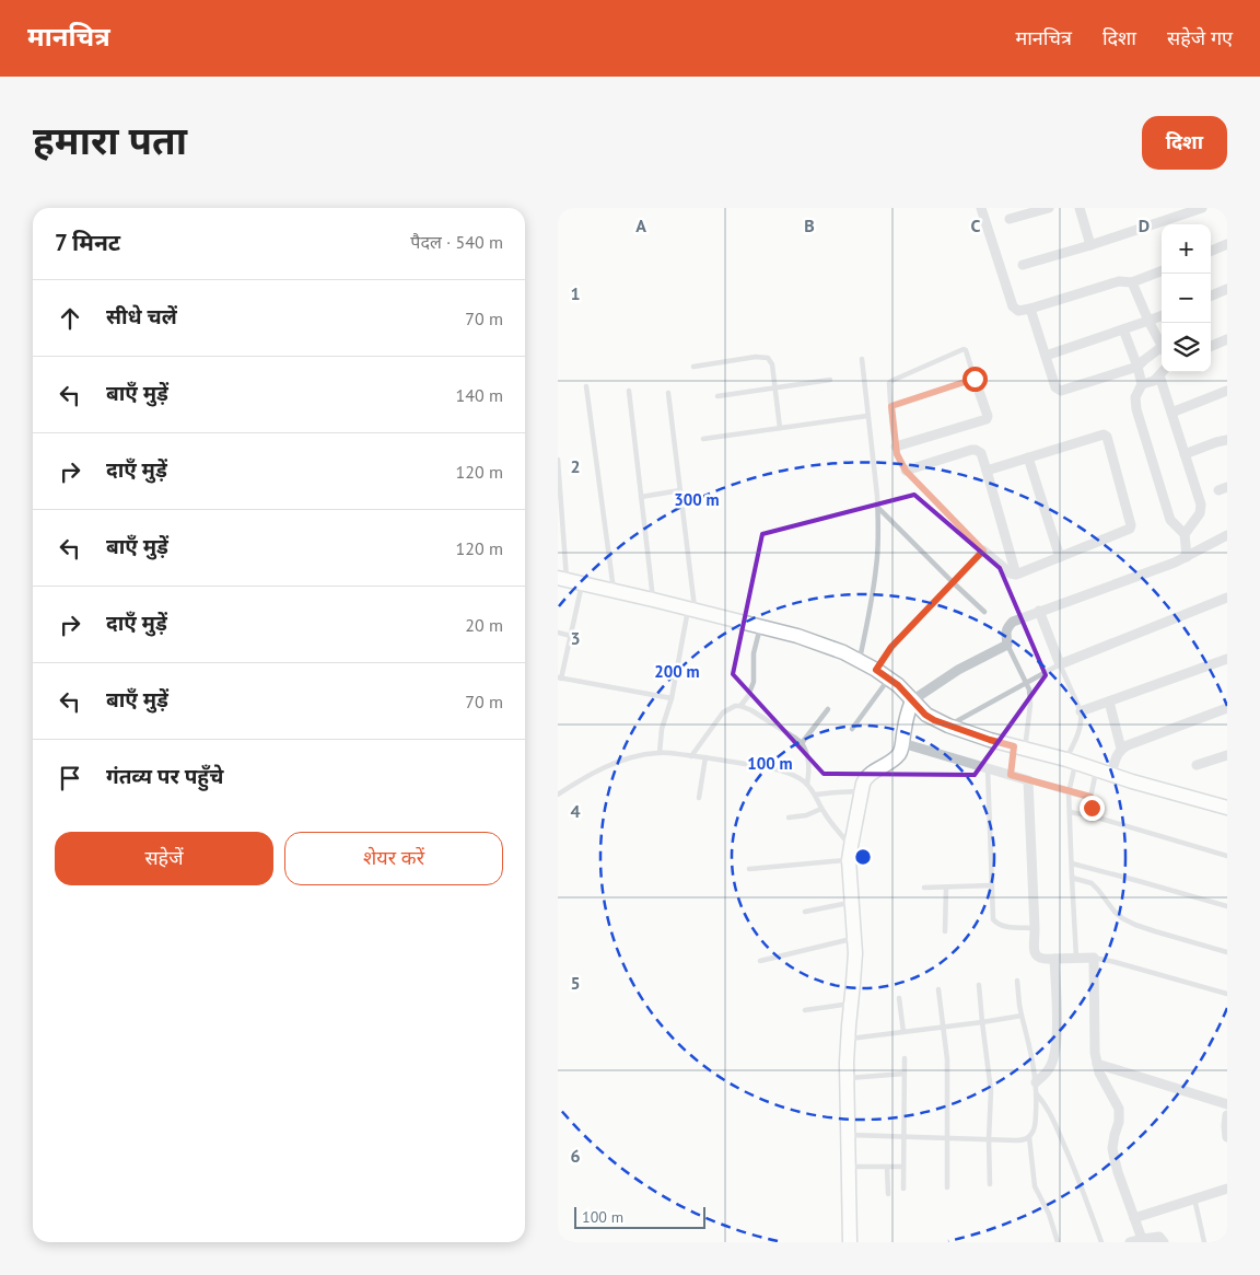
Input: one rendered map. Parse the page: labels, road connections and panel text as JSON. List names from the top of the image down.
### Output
{
  "scale_bar": "100 m",
  "page": {
    "header": "मानचित्र",
    "nav": ["मानचित्र", "दिशा", "सहेजे गए"],
    "title": "हमारा पता",
    "buttons": [
      "दिशा",
      ["सहेजें", "शेयर करें"]
    ],
    "heading": ["7 मिनट", "पैदल · 540 m"],
    "map_buttons": ["+", "−"],
    "list": [
      ["सीधे चलें", "70 m"],
      ["बाएँ मुड़ें", "140 m"],
      ["दाएँ मुड़ें", "120 m"],
      ["बाएँ मुड़ें", "120 m"],
      ["दाएँ मुड़ें", "20 m"],
      ["बाएँ मुड़ें", "70 m"],
      "गंतव्य पर पहुँचे"
    ],
    "scale": "100 m"
  },
  "grid": {
    "columns": [
      "A",
      "B",
      "C",
      "D"
    ],
    "rows": [
      "1",
      "2",
      "3",
      "4",
      "5",
      "6"
    ]
  },
  "rings": ["300 m", "200 m", "100 m"]
}
